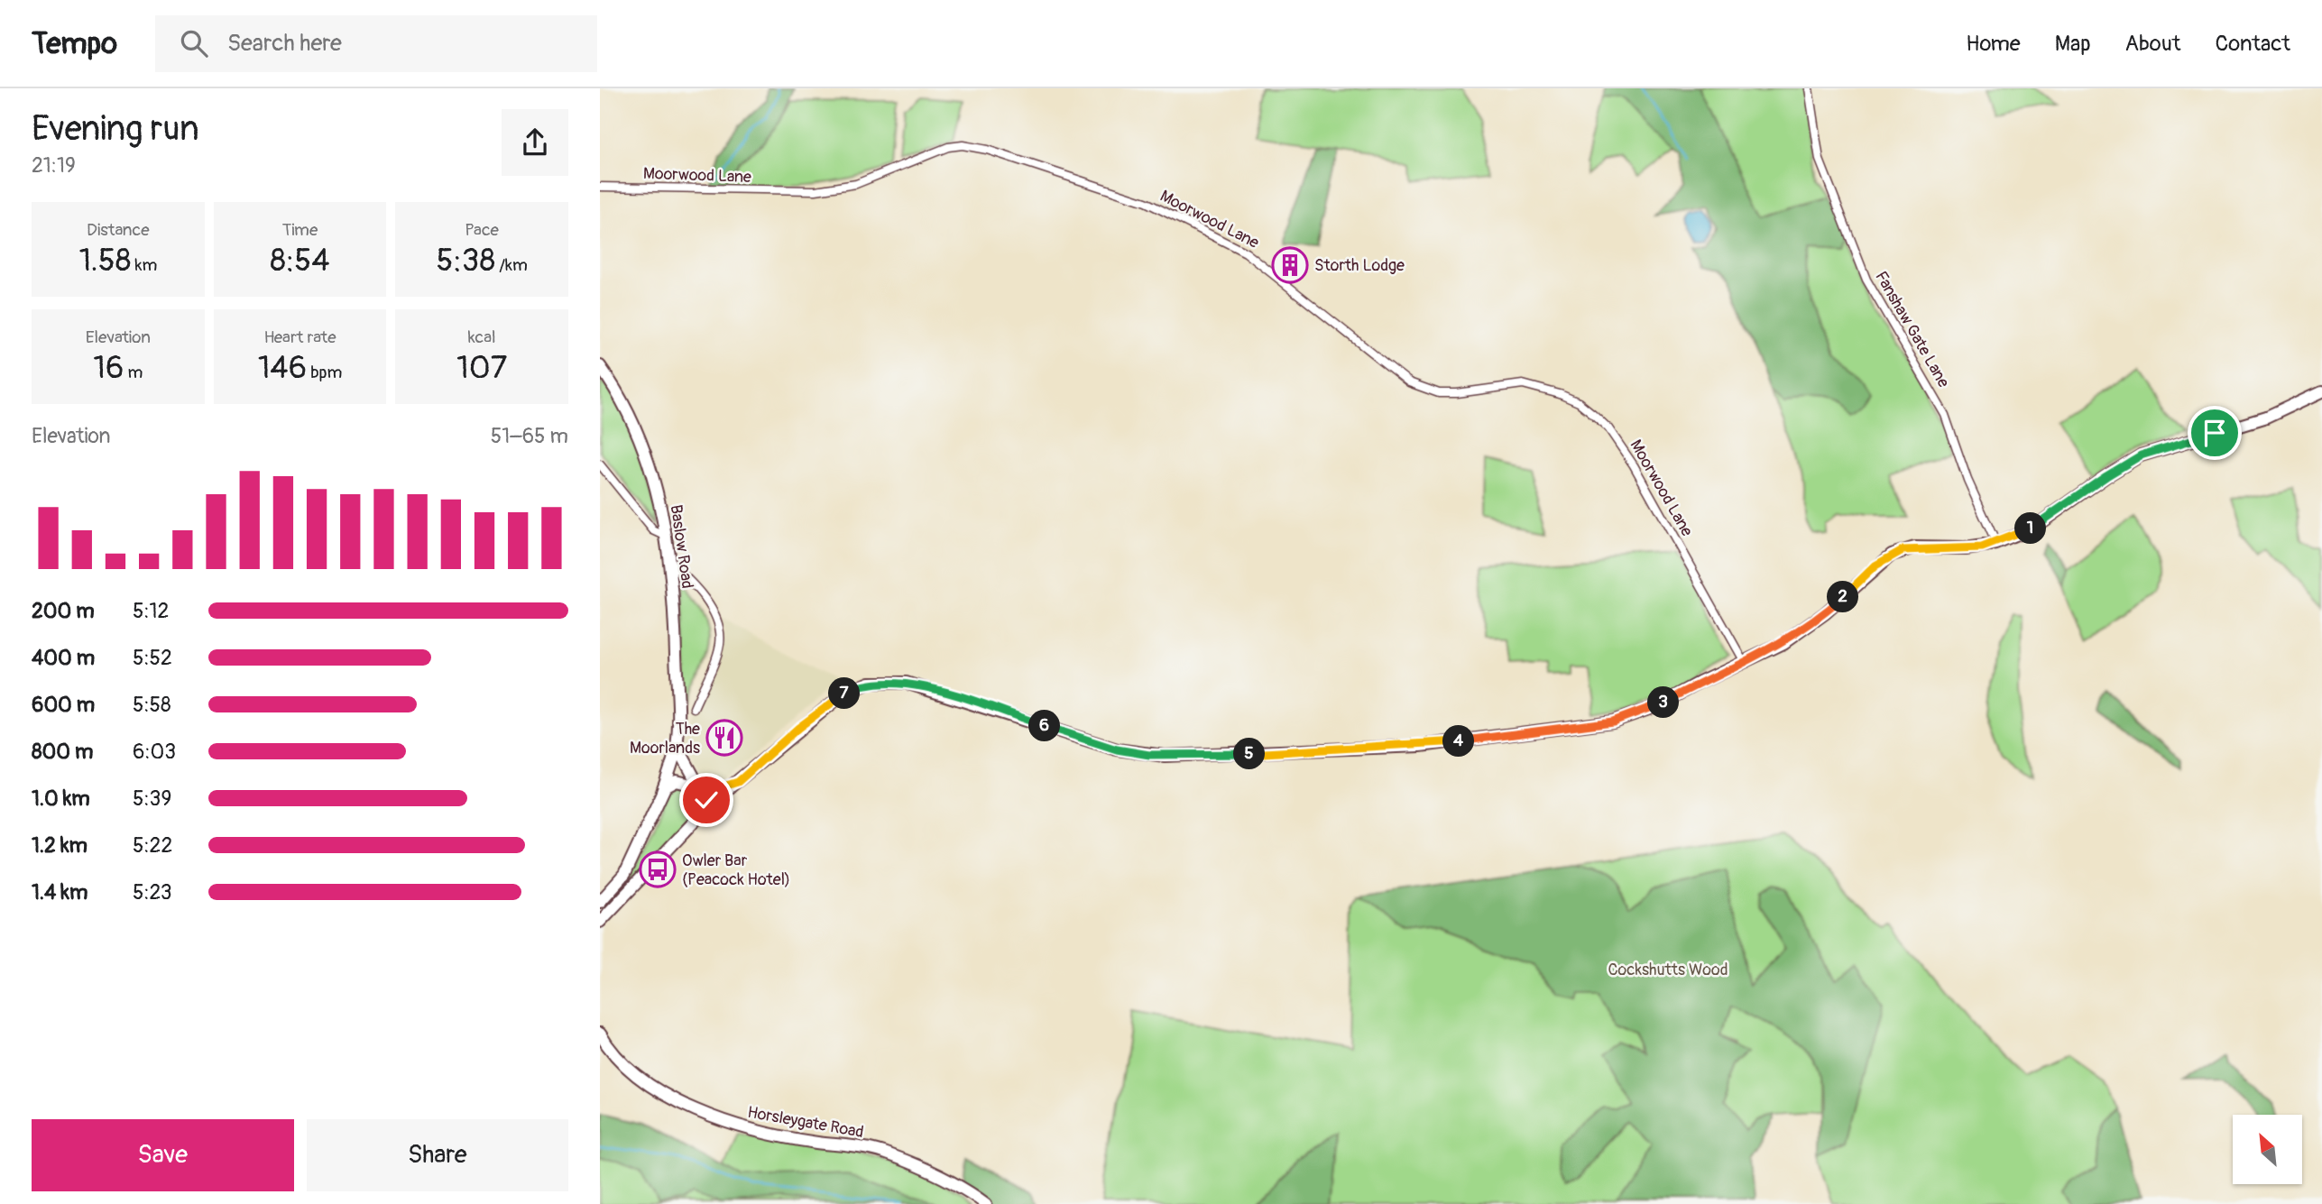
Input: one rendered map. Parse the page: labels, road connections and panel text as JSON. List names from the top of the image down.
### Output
{
  "streets": {
    "main road": ["Baslow Road", "Horsleygate Road"],
    "street": ["Moorwood Lane", "Fanshaw Gate Lane"]
  },
  "parks": ["Cockshutts Wood"],
  "places": {
    "building": ["Storth Lodge"],
    "restaurant": ["The Moorlands"],
    "bus stop": ["Owler Bar (Peacock Hotel)"]
  },
  "north": "top left",
  "page": {
    "header": "Tempo",
    "search": "Search here",
    "nav": [
      "Home",
      "Map",
      "About",
      "Contact"
    ],
    "heading": ["Evening run", "21:19"],
    "stats": [
      ["Distance", "1.58 km"],
      ["Time", "8:54"],
      ["Pace", "5:38 /km"],
      ["Elevation", "16 m"],
      ["Heart rate", "146 bpm"],
      ["kcal", "107"]
    ],
    "chart": ["Elevation", "51–65 m"],
    "pins": [
      "1",
      "2",
      "7",
      "3",
      "6",
      "4",
      "5"
    ],
    "list": [
      {
        "name": "200 m",
        "note": "5:12"
      },
      {
        "name": "400 m",
        "note": "5:52"
      },
      {
        "name": "600 m",
        "note": "5:58"
      },
      {
        "name": "800 m",
        "note": "6:03"
      },
      {
        "name": "1.0 km",
        "note": "5:39"
      },
      {
        "name": "1.2 km",
        "note": "5:22"
      },
      {
        "name": "1.4 km",
        "note": "5:23"
      }
    ],
    "buttons": ["Save", "Share"]
  }
}
